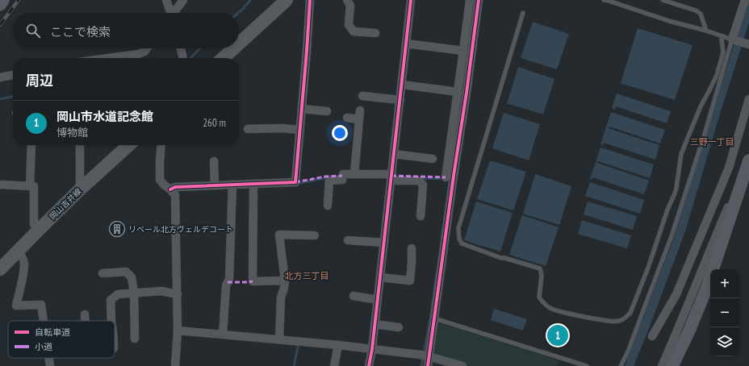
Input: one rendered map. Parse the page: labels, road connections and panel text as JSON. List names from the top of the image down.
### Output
{
  "streets": {
    "main road": ["岡山吉井線"]
  },
  "districts": ["三野一丁目", "北方三丁目"],
  "places": {
    "building": ["リベール北方ヴェルデコート"]
  },
  "legend": ["自転車道", "小道"],
  "page": {
    "search": "ここで検索",
    "heading": "周辺",
    "list": [
      {
        "mark": "1",
        "name": "岡山市水道記念館",
        "note": "博物館",
        "value": "260 m"
      }
    ],
    "map_buttons": ["+", "−"],
    "pins": "1"
  }
}
